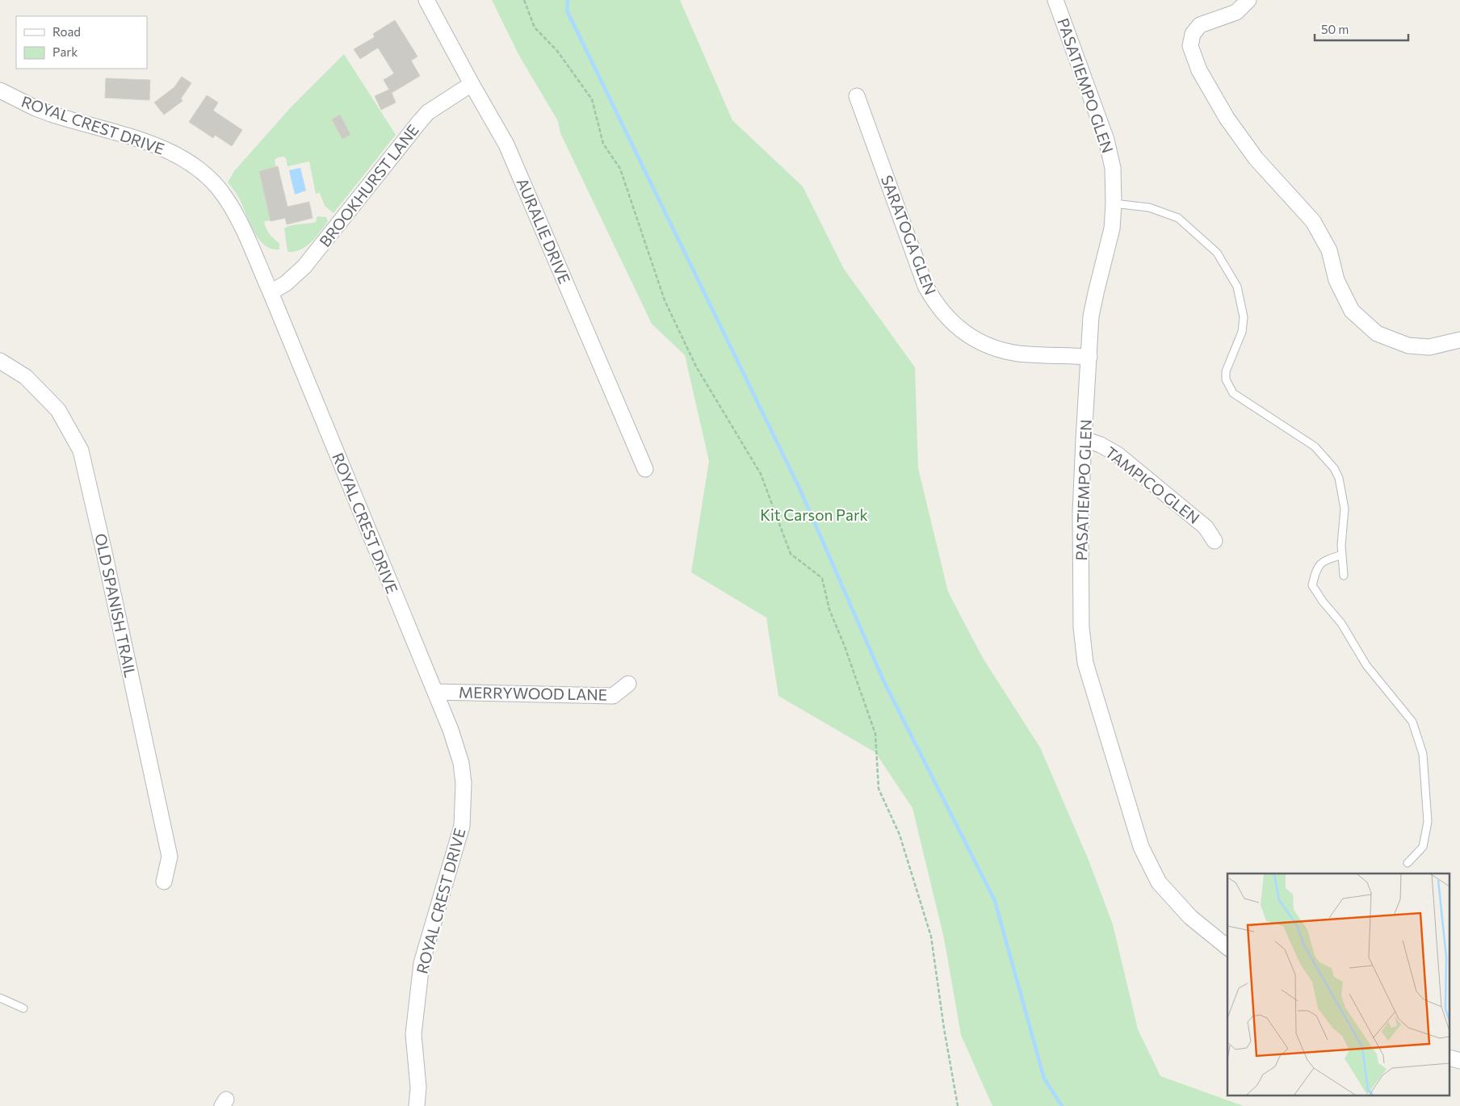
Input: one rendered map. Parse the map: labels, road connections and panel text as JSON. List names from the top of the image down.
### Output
{
  "streets": {
    "street": [
      "PASATIEMPO GLEN",
      "ROYAL CREST DRIVE",
      "BROOKHURST LANE",
      "AURALIE DRIVE",
      "SARATOGA GLEN",
      "TAMPICO GLEN",
      "OLD SPANISH TRAIL",
      "MERRYWOOD LANE"
    ]
  },
  "crossings": [
    ["PASATIEMPO GLEN", "SARATOGA GLEN"],
    ["PASATIEMPO GLEN", "TAMPICO GLEN"],
    ["ROYAL CREST DRIVE", "BROOKHURST LANE"],
    ["ROYAL CREST DRIVE", "MERRYWOOD LANE"],
    ["BROOKHURST LANE", "AURALIE DRIVE"]
  ],
  "parks": ["Kit Carson Park"],
  "legend": ["Road", "Park"],
  "scale_bar": "50 m"
}
